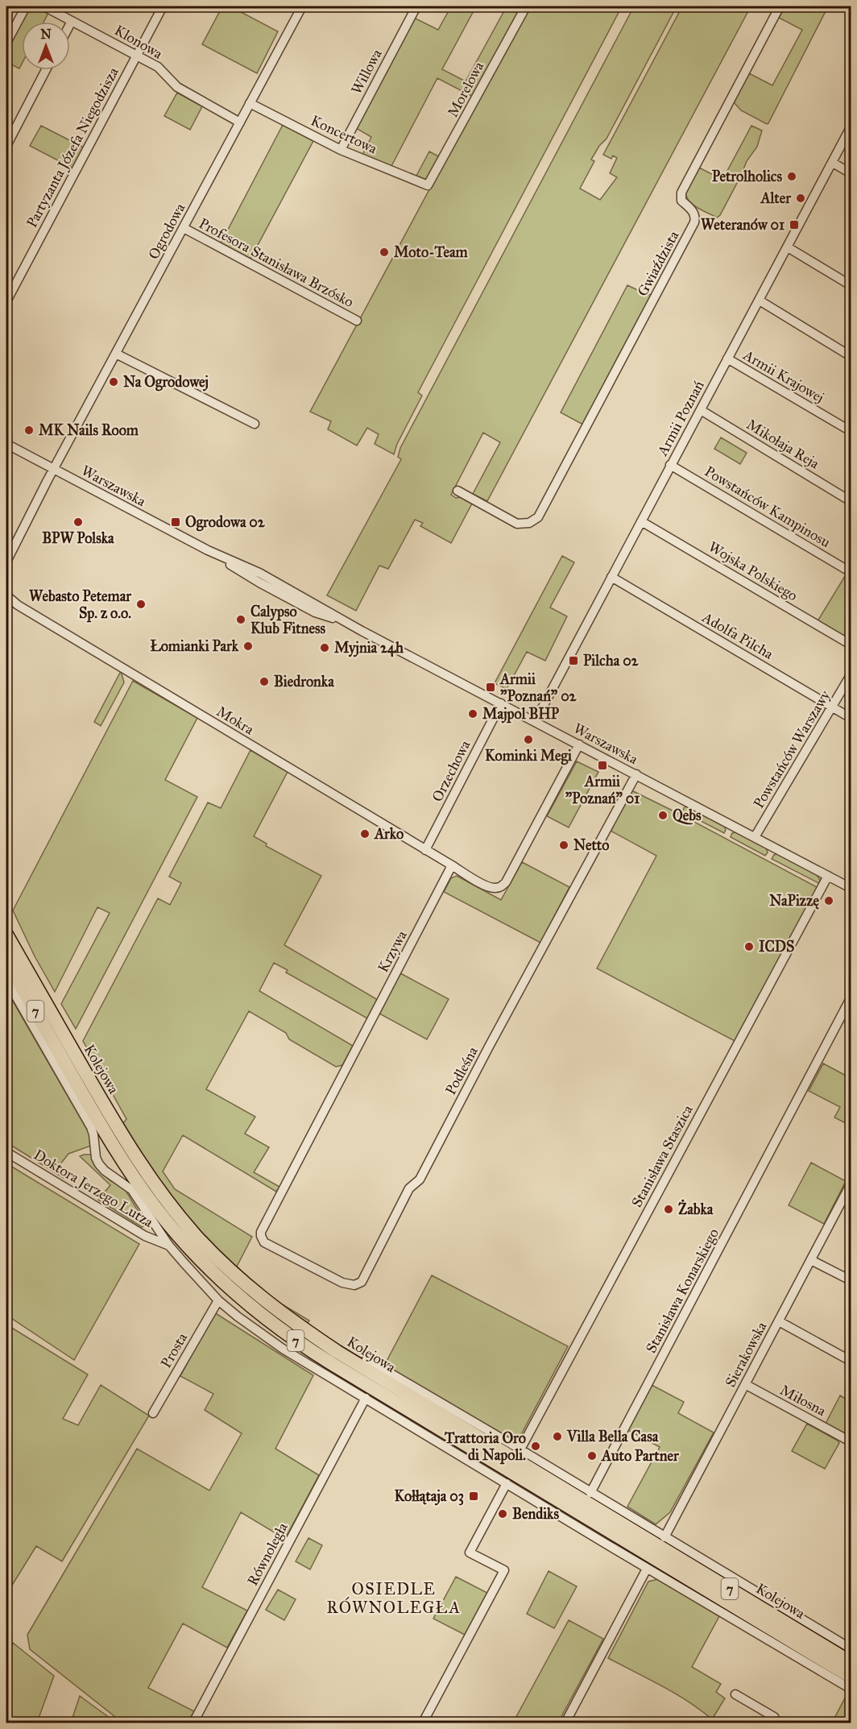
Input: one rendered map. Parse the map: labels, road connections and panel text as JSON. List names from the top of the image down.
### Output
{
  "streets": {
    "highway": ["7", "Kolejowa"],
    "street": [
      "Klonowa",
      "Willowa",
      "Morelowa",
      "Koncertowa",
      "Partyzanta Józefa Niegodzisza",
      "Ogrodowa",
      "Profesora Stanisława Brzósko",
      "Gwiaździsta",
      "Armii Krajowej",
      "Armii Poznań",
      "Mikołaja Reja",
      "Warszawska",
      "Powstańców Kampinosu",
      "Wojska Polskiego",
      "Adolfa Pilcha",
      "Mokra",
      "Powstańców Warszawy",
      "Orzechowa",
      "Krzywa",
      "Podleśna",
      "Stanisława Staszica",
      "Doktora Jerzego Lutza",
      "Stanisława Konarskiego",
      "Prosta",
      "Sierakowska",
      "Miłosna",
      "Równoległa"
    ]
  },
  "crossings": [
    ["Klonowa", "Partyzanta Józefa Niegodzisza"],
    ["Klonowa", "Ogrodowa"],
    ["Willowa", "Koncertowa"],
    ["Morelowa", "Koncertowa"],
    ["Koncertowa", "Ogrodowa"],
    ["Ogrodowa", "Profesora Stanisława Brzósko"],
    ["Ogrodowa", "Warszawska"],
    ["Armii Krajowej", "Armii Poznań"],
    ["Armii Poznań", "Mikołaja Reja"],
    ["Armii Poznań", "Warszawska"],
    ["Armii Poznań", "Powstańców Kampinosu"],
    ["Armii Poznań", "Wojska Polskiego"],
    ["Armii Poznań", "Adolfa Pilcha"],
    ["Warszawska", "Powstańców Warszawy"],
    ["Warszawska", "Orzechowa"],
    ["Warszawska", "Podleśna"],
    ["Warszawska", "Stanisława Staszica"],
    ["Adolfa Pilcha", "Powstańców Warszawy"],
    ["Mokra", "Orzechowa"],
    ["Mokra", "Krzywa"],
    ["Krzywa", "Podleśna"],
    ["Kolejowa", "Stanisława Staszica"],
    ["Kolejowa", "Stanisława Konarskiego"],
    ["Kolejowa", "Sierakowska"],
    ["Sierakowska", "Miłosna"]
  ],
  "districts": ["OSIEDLE RÓWNOLEGŁA"],
  "places": {
    "other": [
      "Petrolholics",
      "Alter",
      "Moto-Team",
      "Na Ogrodowej",
      "MK Nails Room",
      "BPW Polska",
      "Webasto Petemar Sp. z o.o.",
      "Calypso Klub Fitness",
      "Łomianki Park",
      "Myjnia 24h",
      "Biedronka",
      "Majpol BHP",
      "Kominki Megi",
      "Qebs",
      "Arko",
      "Netto",
      "NaPizzę",
      "ICDS",
      "Żabka",
      "Villa Bella Casa",
      "Trattoria Oro di Napoli.",
      "Auto Partner",
      "Bendiks"
    ],
    "transit": [
      "Weteranów 01",
      "Ogrodowa 02",
      "Pilcha 02",
      "Armii \"Poznań\" 02",
      "Armii \"Poznań\" 01",
      "Kołłątaja 03"
    ]
  },
  "north": "top"
}
